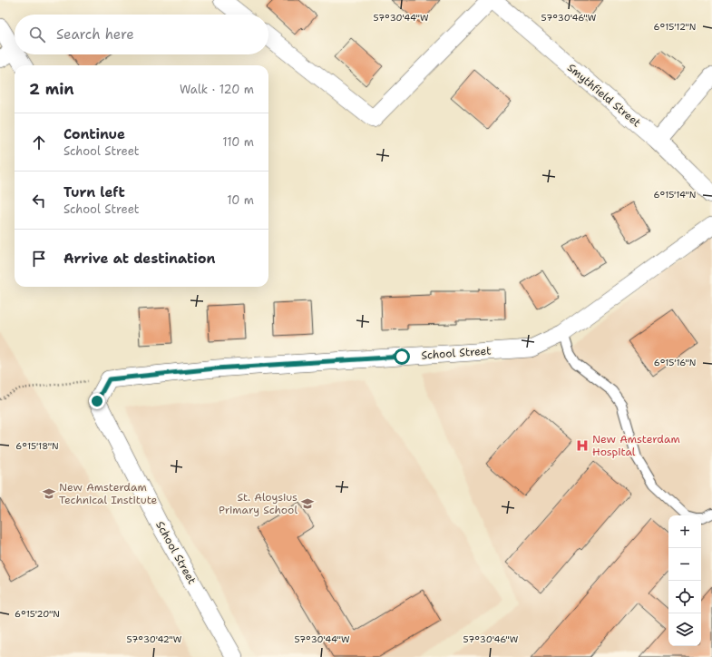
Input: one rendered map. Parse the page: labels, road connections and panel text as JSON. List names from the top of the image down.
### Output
{
  "streets": {
    "street": ["Smythfield Street", "School Street"]
  },
  "places": {
    "hospital": ["New Amsterdam Hospital"],
    "school or university": ["New Amsterdam Technical Institute", "St. Aloysius Primary School"]
  },
  "page": {
    "search": "Search here",
    "heading": ["2 min", "Walk · 120 m"],
    "list": [
      ["Continue", "School Street", "110 m"],
      ["Turn left", "School Street", "10 m"],
      "Arrive at destination"
    ],
    "map_buttons": ["+", "−"]
  },
  "coordinates": [
    "57°30'44\"W",
    "57°30'46\"W",
    "6°15'12\"N",
    "6°15'14\"N",
    "6°15'16\"N",
    "6°15'18\"N",
    "6°15'20\"N",
    "57°30'42\"W"
  ]
}
